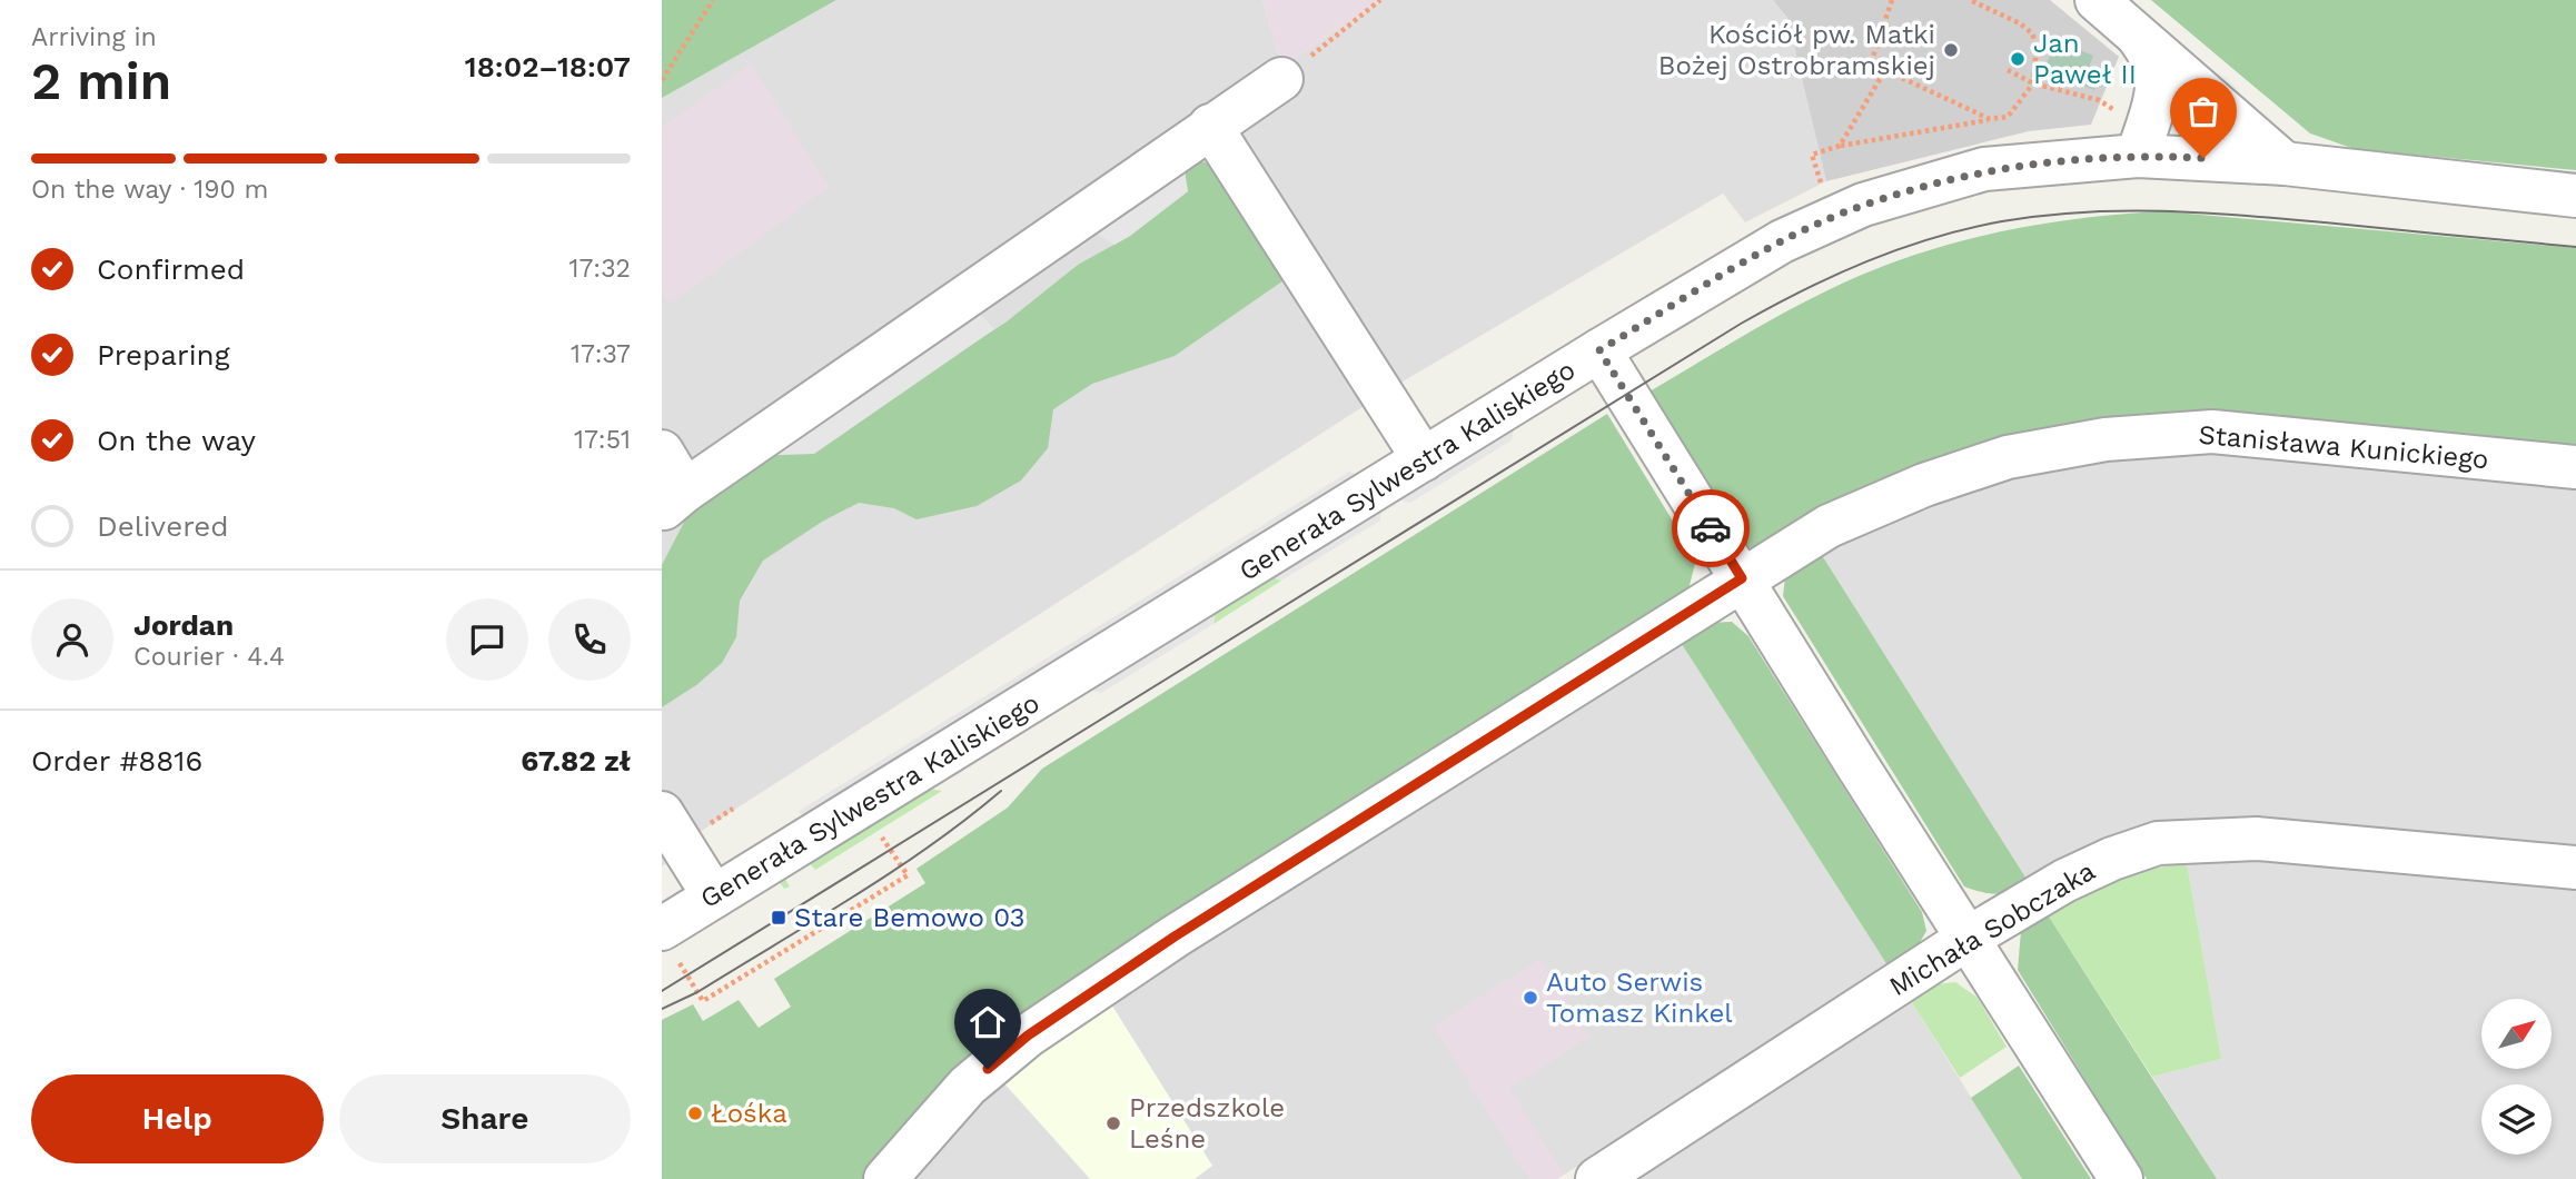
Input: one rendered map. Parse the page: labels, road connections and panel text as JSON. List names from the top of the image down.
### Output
{
  "streets": {
    "street": ["Stanisława Kunickiego", "Generała Sylwestra Kaliskiego", "Michała Sobczaka"]
  },
  "places": {
    "other": [
      "Kościół pw. Matki Bożej Ostrobramskiej",
      "Jan Paweł II",
      "Auto Serwis Tomasz Kinkel",
      "Łośka",
      "Przedszkole Leśne"
    ],
    "transit": ["Stare Bemowo 03"]
  },
  "north": "top right",
  "page": {
    "heading": ["2 min", "Arriving in", "18:02–18:07"],
    "panel": [
      "Jordan",
      "Courier · 4.4",
      "Order #8816",
      "67.82 zł"
    ],
    "bar": "On the way · 190 m",
    "list": [
      ["Confirmed", "17:32"],
      ["Preparing", "17:37"],
      ["On the way", "17:51"],
      "Delivered"
    ],
    "buttons": ["Help", "Share"]
  }
}
